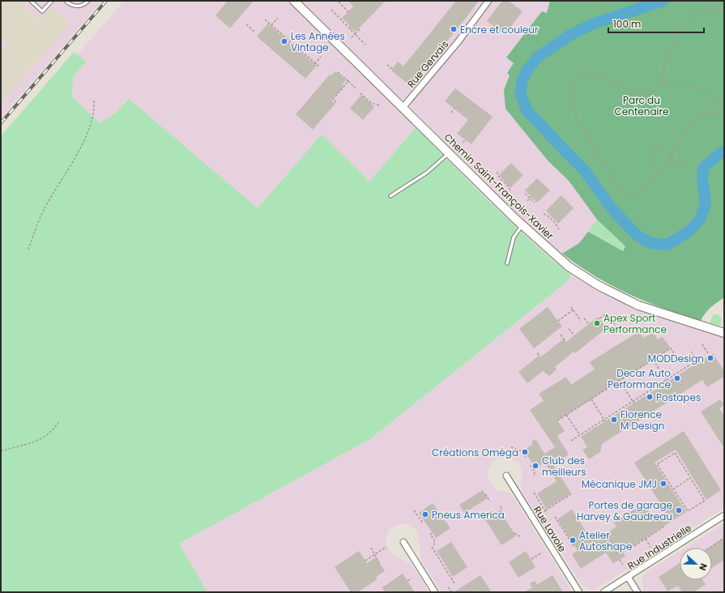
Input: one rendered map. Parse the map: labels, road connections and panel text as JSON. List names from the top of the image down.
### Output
{
  "streets": {
    "street": [
      "Rue Gervais",
      "Chemin Saint-François-Xavier",
      "Rue Lavoie",
      "Rue Industrielle"
    ]
  },
  "crossings": [
    ["Rue Gervais", "Chemin Saint-François-Xavier"]
  ],
  "parks": ["Parc du Centenaire"],
  "places": [
    "Encre et couleur",
    "Les Années Vintage",
    "Apex Sport Performance",
    "MODDesign",
    "Decar Auto Performance",
    "Postapes",
    "Florence M Design",
    "Créations Oméga",
    "Club des meilleurs",
    "Mécanique JMJ",
    "Portes de garage Harvey & Gaudreau",
    "Pneus America",
    "Atelier Autoshape"
  ],
  "scale_bar": "100 m",
  "north": "right"
}
